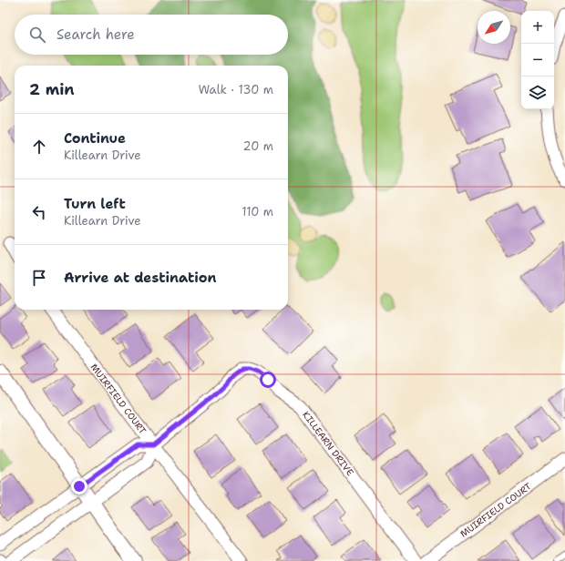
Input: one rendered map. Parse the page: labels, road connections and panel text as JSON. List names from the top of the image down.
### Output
{
  "streets": {
    "street": ["MUIRFIELD COURT", "KILLEARN DRIVE"]
  },
  "crossings": [
    ["MUIRFIELD COURT", "KILLEARN DRIVE"]
  ],
  "north": "bottom left",
  "page": {
    "map_buttons": ["+", "−"],
    "search": "Search here",
    "heading": ["2 min", "Walk · 130 m"],
    "list": [
      ["Continue", "Killearn Drive", "20 m"],
      ["Turn left", "Killearn Drive", "110 m"],
      "Arrive at destination"
    ]
  }
}
